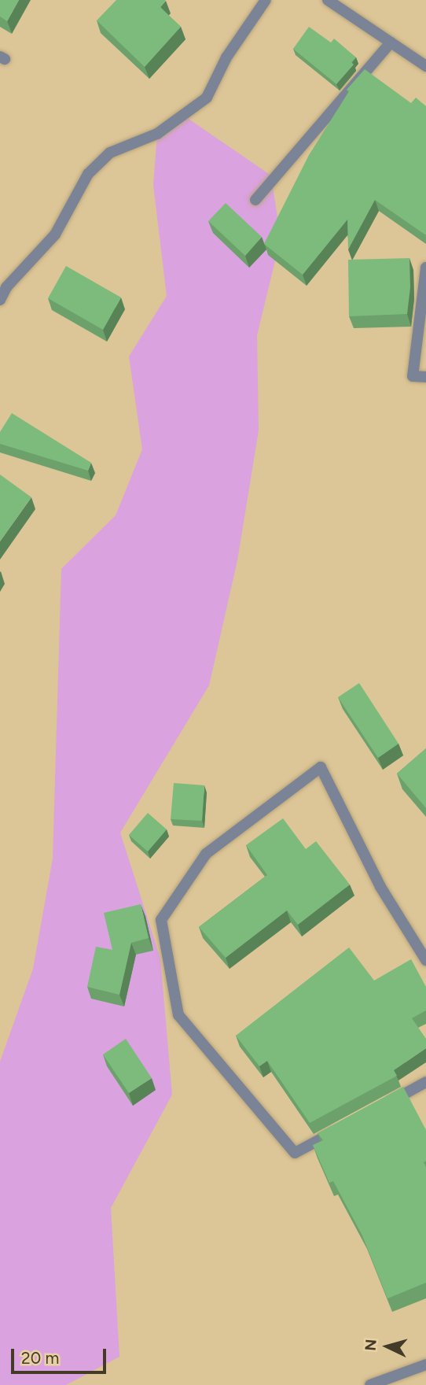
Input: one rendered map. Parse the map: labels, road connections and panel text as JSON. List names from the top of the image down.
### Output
{
  "scale_bar": "20 m",
  "north": "left"
}
